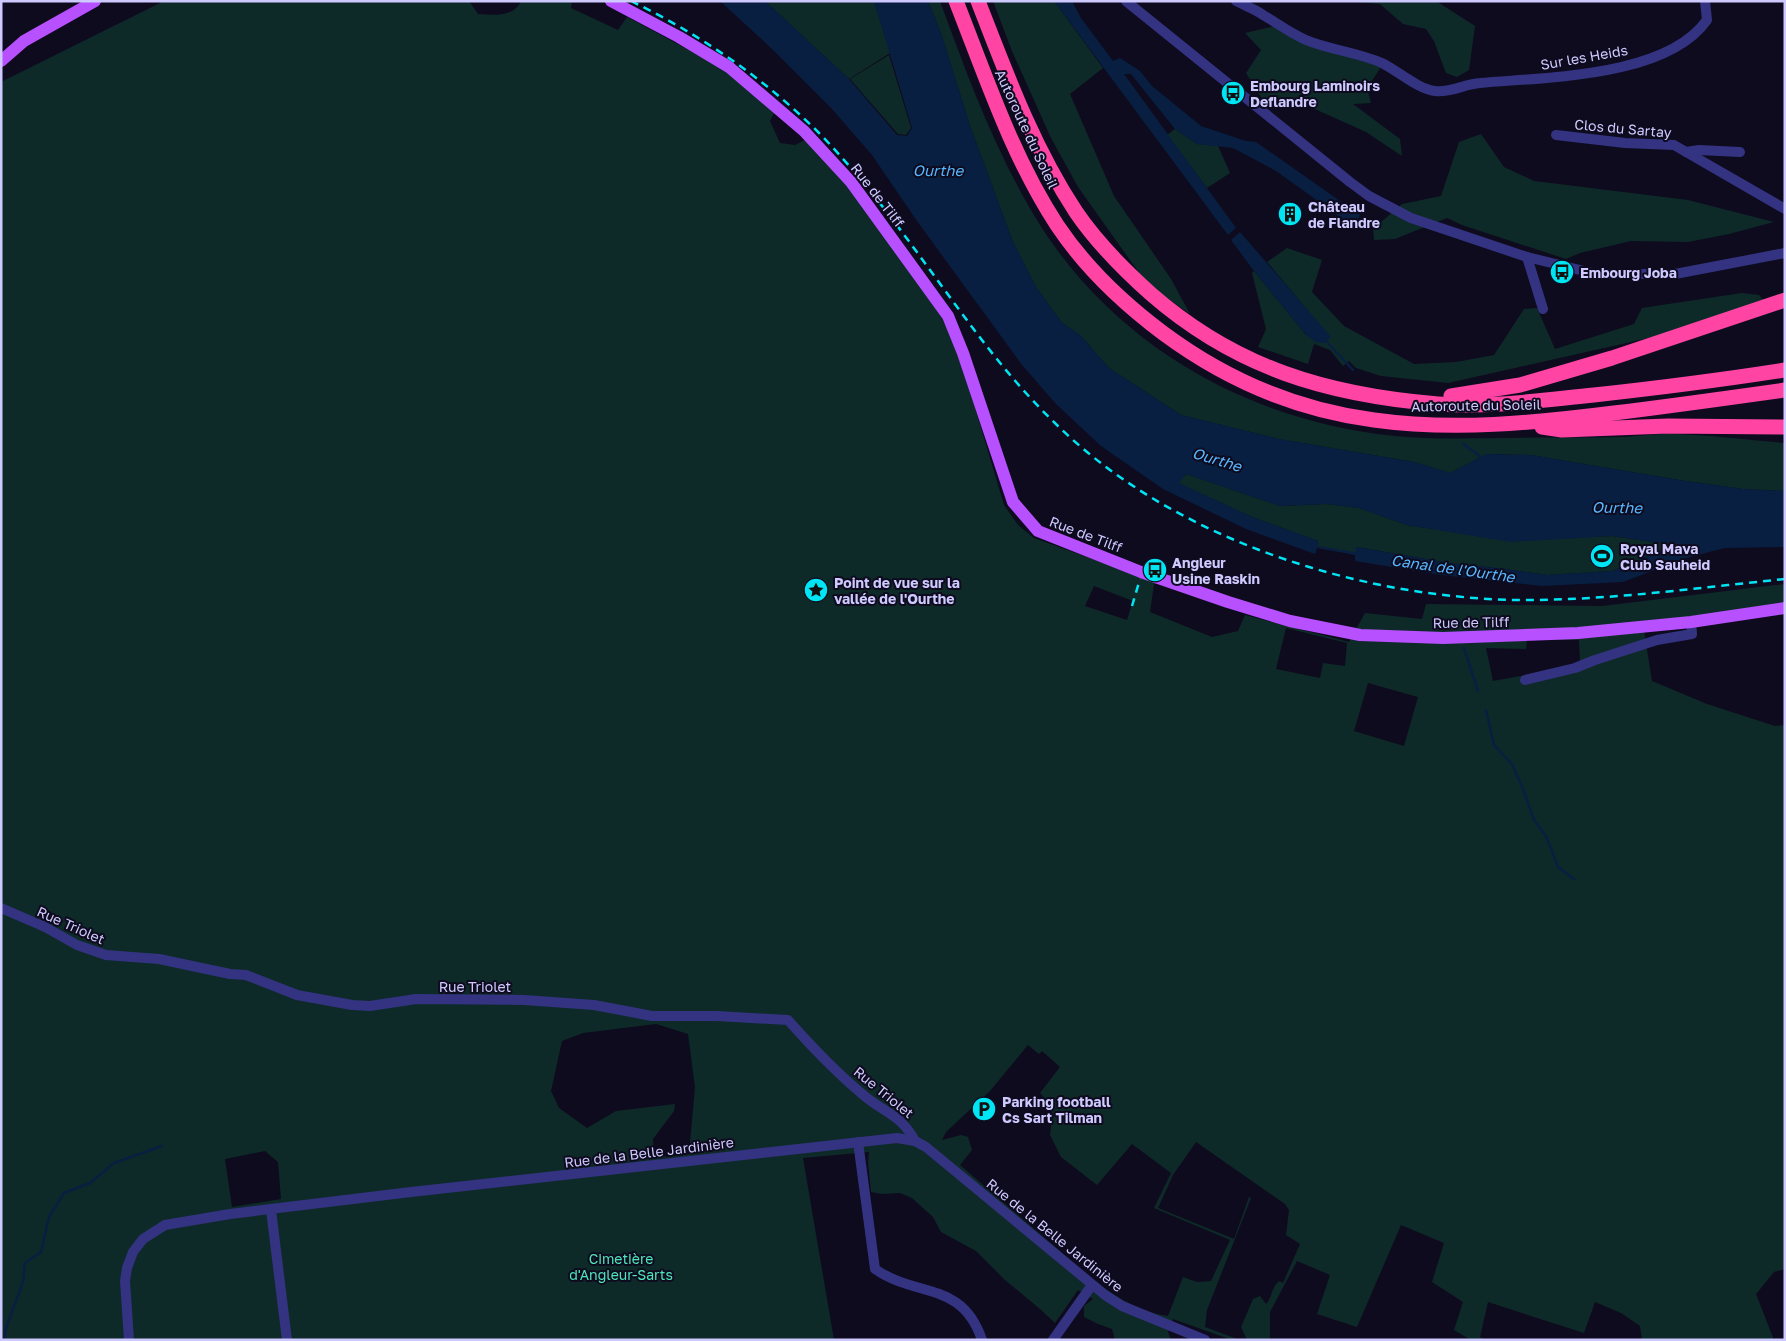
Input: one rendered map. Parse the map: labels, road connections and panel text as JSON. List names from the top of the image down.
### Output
{
  "streets": {
    "highway": ["Autoroute du Soleil"],
    "main road": ["Rue de Tilff"],
    "street": [
      "Sur les Heids",
      "Clos du Sartay",
      "Rue Triolet",
      "Rue de la Belle Jardinière"
    ]
  },
  "crossings": [
    ["Rue Triolet", "Rue de la Belle Jardinière"]
  ],
  "water": ["Ourthe", "Canal de l'Ourthe"],
  "parks": ["Cimetière d'Angleur-Sarts"],
  "places": {
    "bus stop": ["Embourg Laminoirs Deflandre", "Embourg Joba", "Angleur Usine Raskin"],
    "building": ["Château de Flandre"],
    "sports": ["Royal Mava Club Sauheid"],
    "place": ["Point de vue sur la vallée de l'Ourthe"],
    "parking": ["Parking football Cs Sart Tilman"]
  }
}
